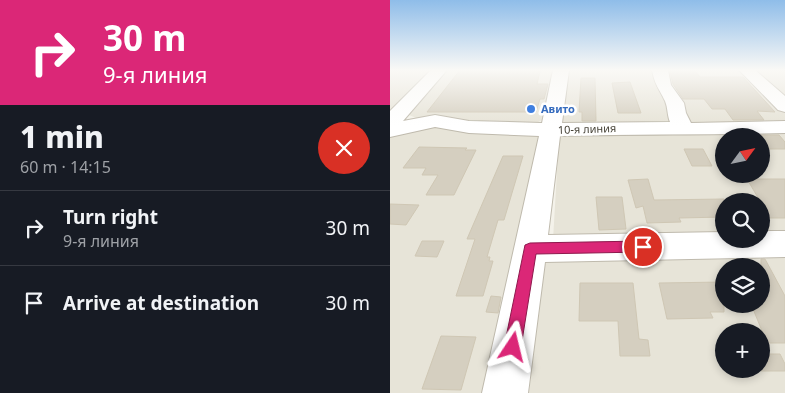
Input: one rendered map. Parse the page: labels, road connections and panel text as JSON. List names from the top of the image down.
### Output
{
  "streets": {
    "street": ["10-я линия"]
  },
  "places": ["Авито"],
  "north": "top right",
  "page": {
    "turn": ["30 m", "9-я линия"],
    "heading": ["1 min", "60 m · 14:15"],
    "map_buttons": "+",
    "list": [
      {
        "name": "Turn right",
        "note": "9-я линия",
        "value": "30 m"
      },
      {
        "name": "Arrive at destination",
        "value": "30 m"
      }
    ]
  }
}
